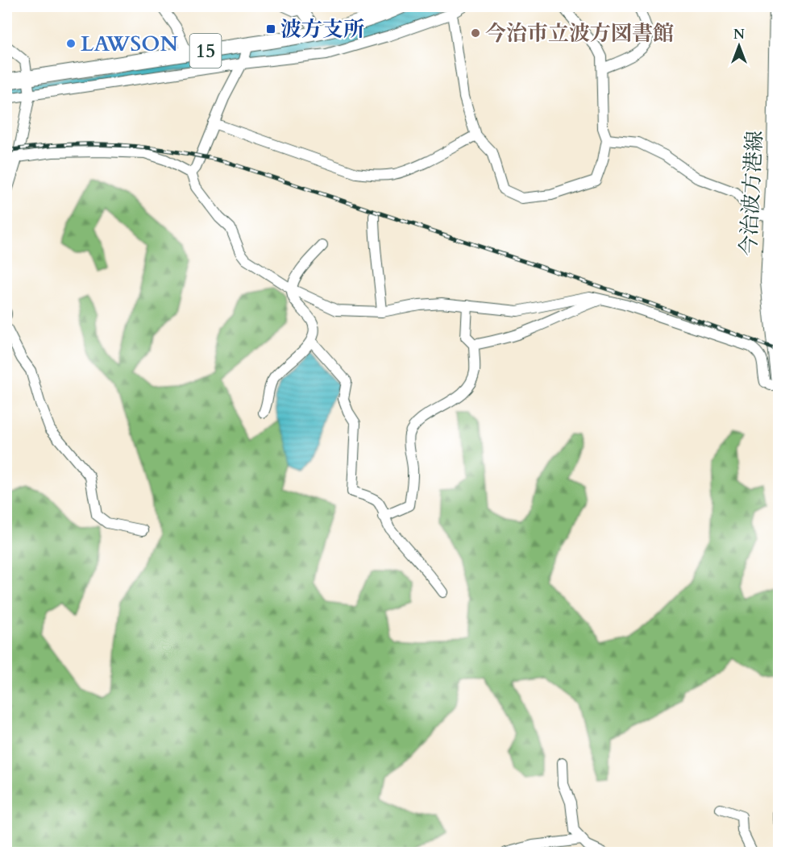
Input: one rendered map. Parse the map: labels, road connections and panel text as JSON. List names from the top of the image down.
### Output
{
  "streets": {
    "main road": ["15", "今治波方港線"]
  },
  "places": {
    "transit": ["波方支所"],
    "other": ["今治市立波方図書館", "LAWSON"]
  },
  "north": "top"
}
